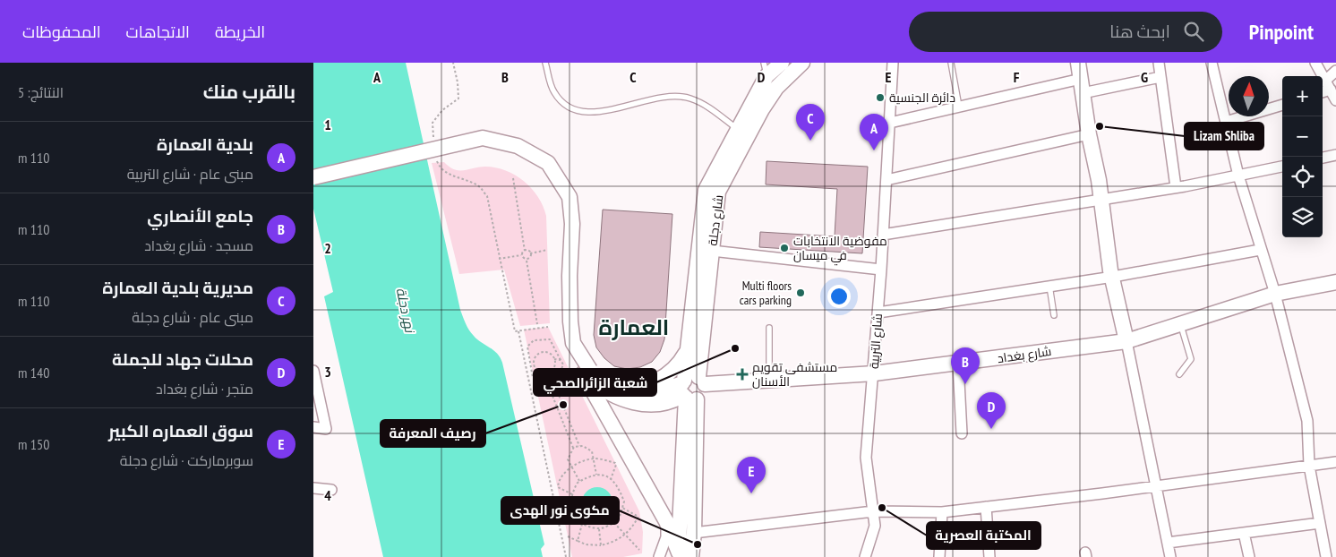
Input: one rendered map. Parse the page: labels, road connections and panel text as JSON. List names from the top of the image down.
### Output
{
  "streets": {
    "main road": ["شارع دجلة", "شارع بغداد"],
    "street": ["شارع التربية"]
  },
  "crossings": [
    ["شارع دجلة", "شارع بغداد"],
    ["شارع التربية", "شارع بغداد"]
  ],
  "districts": ["العمارة"],
  "water": ["نهر دجلة"],
  "places": {
    "other": [
      "دائرة الجنسية",
      "Lizam Shliba",
      "مفوضية الانتخابات في ميسان",
      "Multi floors cars parking",
      "شعبة الزائرالصحي",
      "رصيف المعرفة",
      "المكتبة العصرية",
      "مكوى نور الهدى"
    ],
    "health": ["مستشفى تقويم الأسنان"]
  },
  "north": "top",
  "page": {
    "header": "Pinpoint",
    "search": "ابحث هنا",
    "nav": ["الخريطة", "الاتجاهات", "المحفوظات"],
    "heading": ["بالقرب منك", "النتائج: 5"],
    "map_buttons": ["+", "−"],
    "pins": [
      "C",
      "A",
      "B",
      "D",
      "E"
    ],
    "list": [
      {
        "mark": "A",
        "name": "بلدية العمارة",
        "note": "مبنى عام · شارع التربية",
        "value": "110 m"
      },
      {
        "mark": "B",
        "name": "جامع الأنصاري",
        "note": "مسجد · شارع بغداد",
        "value": "110 m"
      },
      {
        "mark": "C",
        "name": "مديرية بلدية العمارة",
        "note": "مبنى عام · شارع دجلة",
        "value": "110 m"
      },
      {
        "mark": "D",
        "name": "محلات جهاد للجملة",
        "note": "متجر · شارع بغداد",
        "value": "140 m"
      },
      {
        "mark": "E",
        "name": "سوق العماره الكبير",
        "note": "سوبرماركت · شارع دجلة",
        "value": "150 m"
      }
    ]
  },
  "grid": {
    "columns": [
      "A",
      "B",
      "C",
      "D",
      "E",
      "F",
      "G"
    ],
    "rows": [
      "1",
      "2",
      "3",
      "4"
    ]
  }
}
